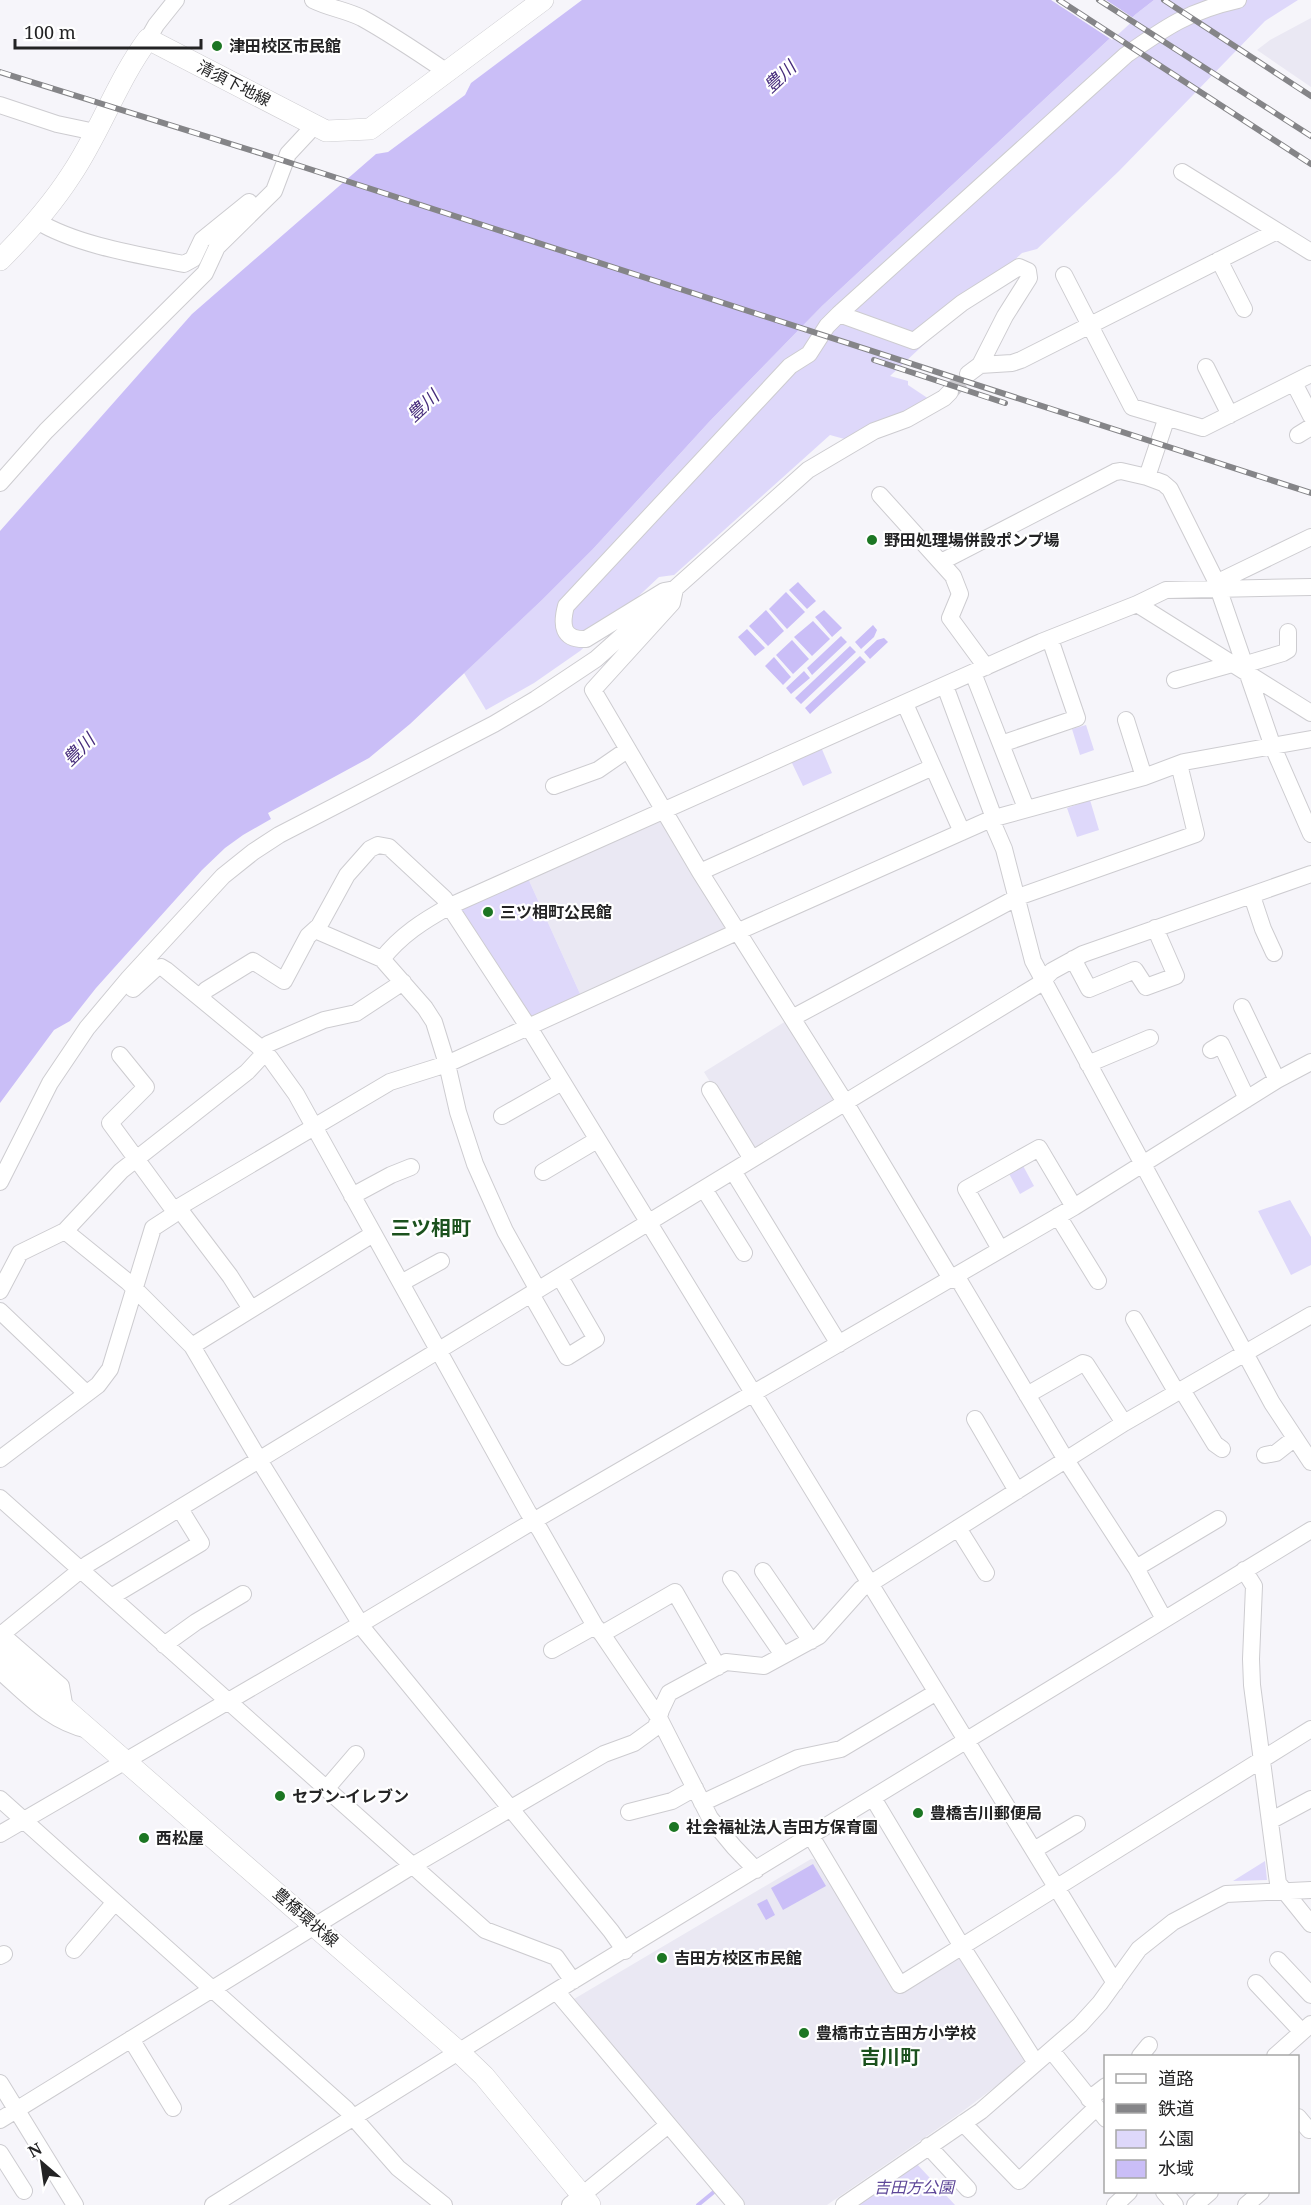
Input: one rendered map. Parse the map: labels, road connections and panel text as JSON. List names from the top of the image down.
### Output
{
  "streets": {
    "main road": ["清須下地線", "豊橋環状線"]
  },
  "districts": ["三ツ相町", "吉川町"],
  "water": ["豊川"],
  "parks": ["吉田方公園"],
  "places": [
    "津田校区市民館",
    "野田処理場併設ポンプ場",
    "三ツ相町公民館",
    "セブン-イレブン",
    "豊橋吉川郵便局",
    "社会福祉法人吉田方保育園",
    "西松屋",
    "吉田方校区市民館",
    "豊橋市立吉田方小学校"
  ],
  "legend": [
    "道路",
    "鉄道",
    "公園",
    "水域"
  ],
  "scale_bar": "100 m",
  "north": "top left"
}
